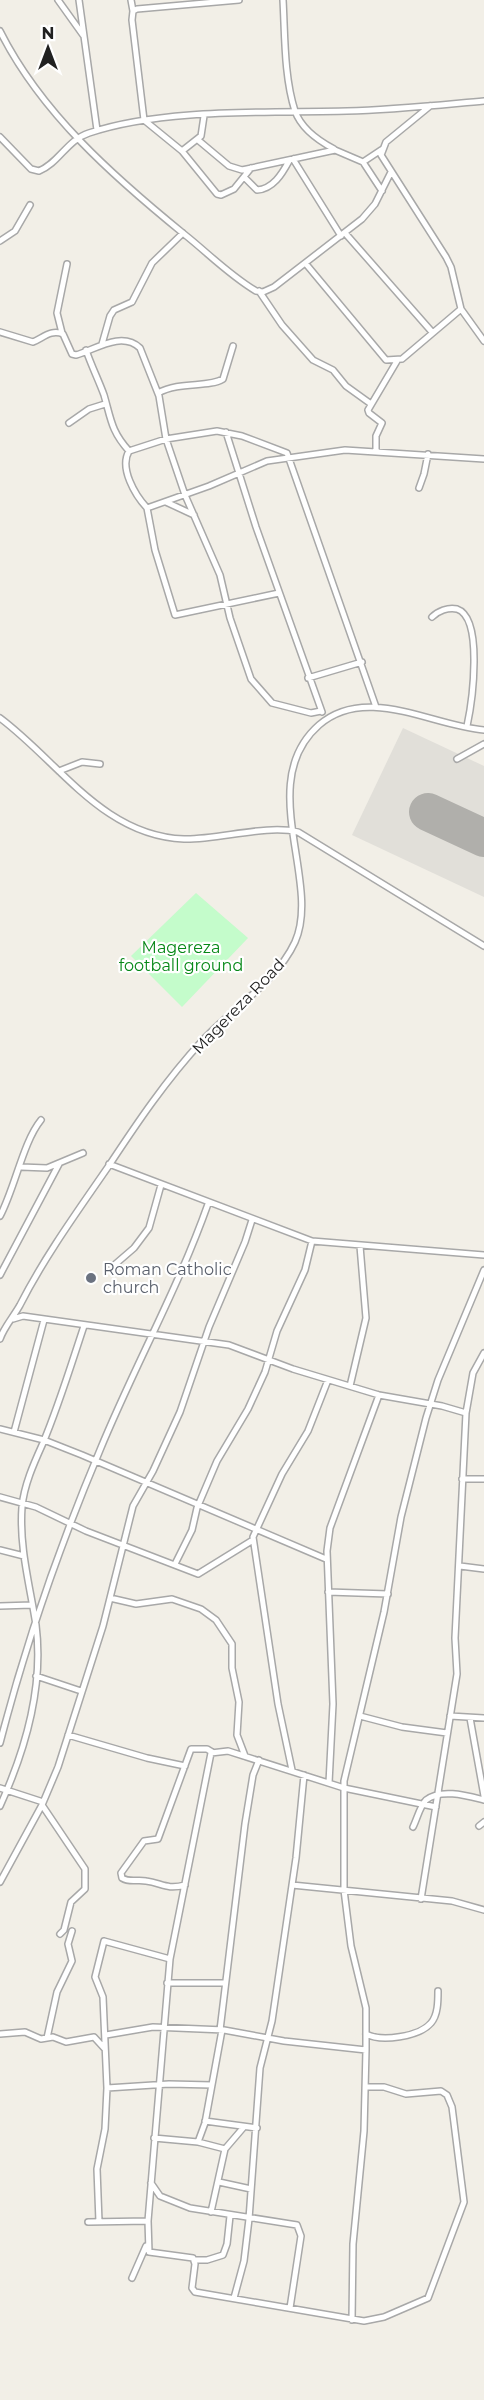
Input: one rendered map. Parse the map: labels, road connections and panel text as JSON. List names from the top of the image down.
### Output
{
  "streets": {
    "street": ["Magereza Road"]
  },
  "parks": ["Magereza football ground"],
  "places": ["Roman Catholic church"],
  "north": "top"
}
